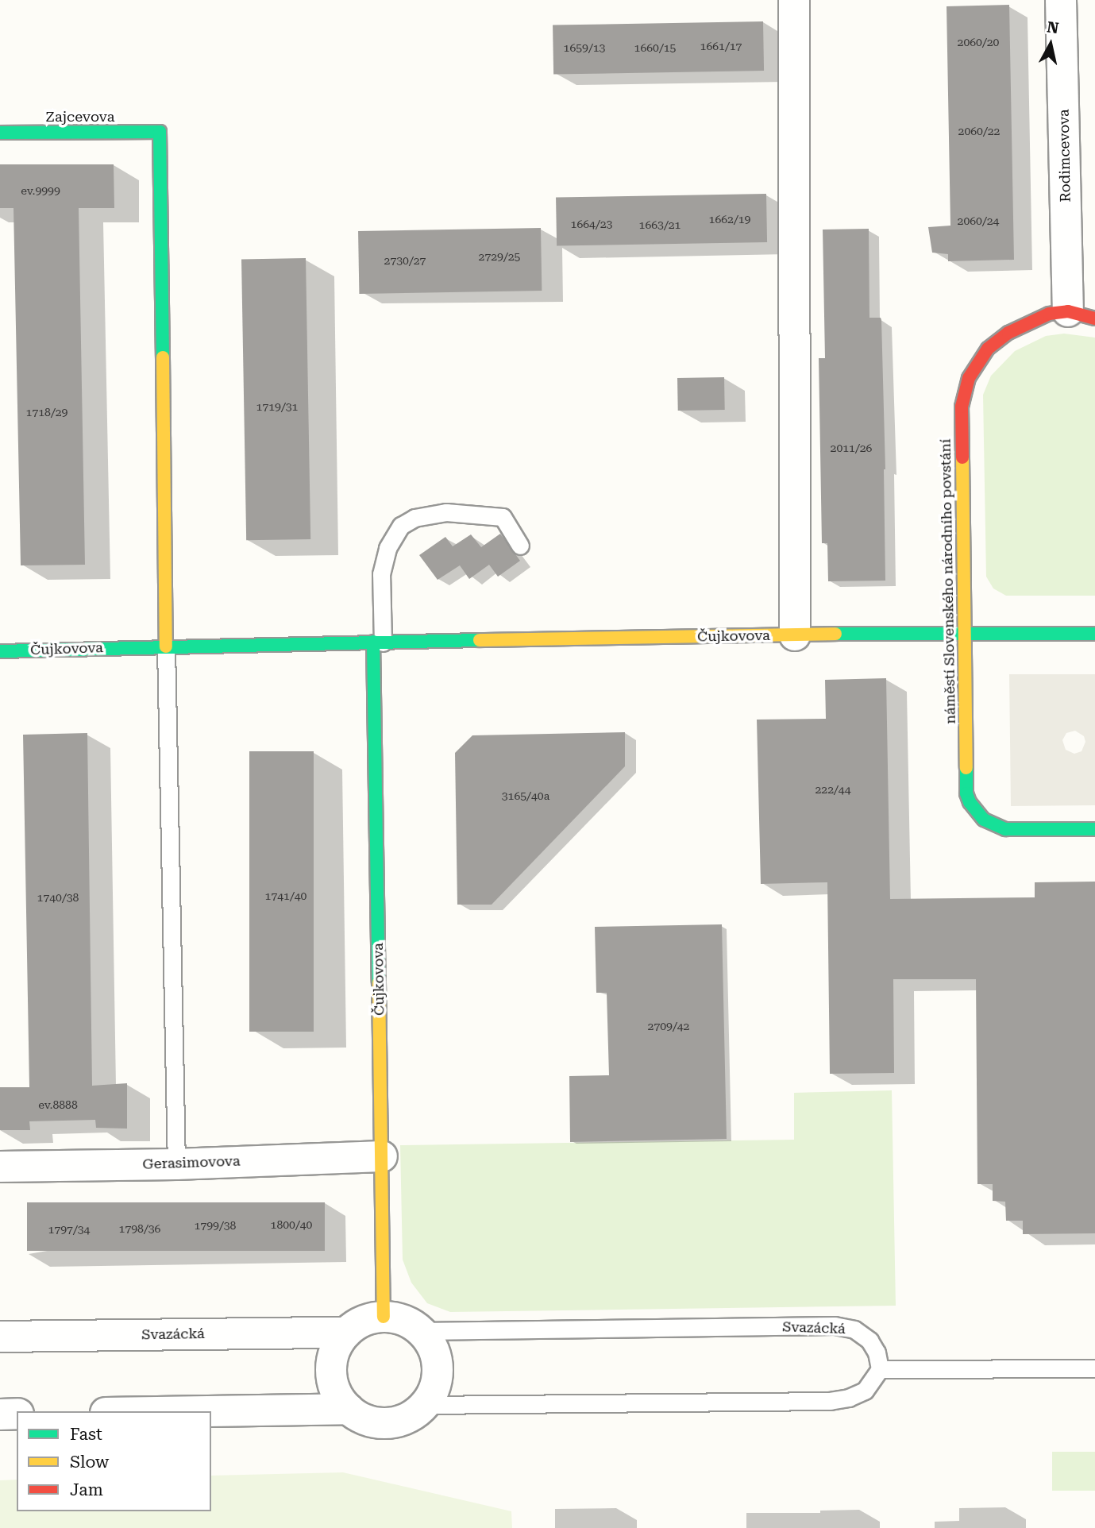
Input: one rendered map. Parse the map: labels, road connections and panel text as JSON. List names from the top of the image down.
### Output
{
  "streets": {
    "street": [
      "Zajcevova",
      "Rodimcevova",
      "náměstí Slovenského národního povstání",
      "Čujkovova",
      "Gerasimovova",
      "Svazácká"
    ]
  },
  "crossings": [
    ["Zajcevova", "Čujkovova"],
    ["Rodimcevova", "náměstí Slovenského národního povstání"],
    ["náměstí Slovenského národního povstání", "Čujkovova"],
    ["Čujkovova", "Gerasimovova"],
    ["Čujkovova", "Svazácká"]
  ],
  "house_numbers": [
    "2060/20",
    "1661/17",
    "1659/13",
    "1660/15",
    "2060/22",
    "ev.9999",
    "1662/19",
    "2060/24",
    "1664/23",
    "1663/21",
    "2729/25",
    "2730/27",
    "1719/31",
    "1718/29",
    "2011/26",
    "222/44",
    "3165/40a",
    "1741/40",
    "1740/38",
    "2709/42",
    "ev.8888",
    "1800/40",
    "1799/38",
    "1798/36",
    "1797/34"
  ],
  "legend": ["Fast", "Slow", "Jam"],
  "north": "top"
}
